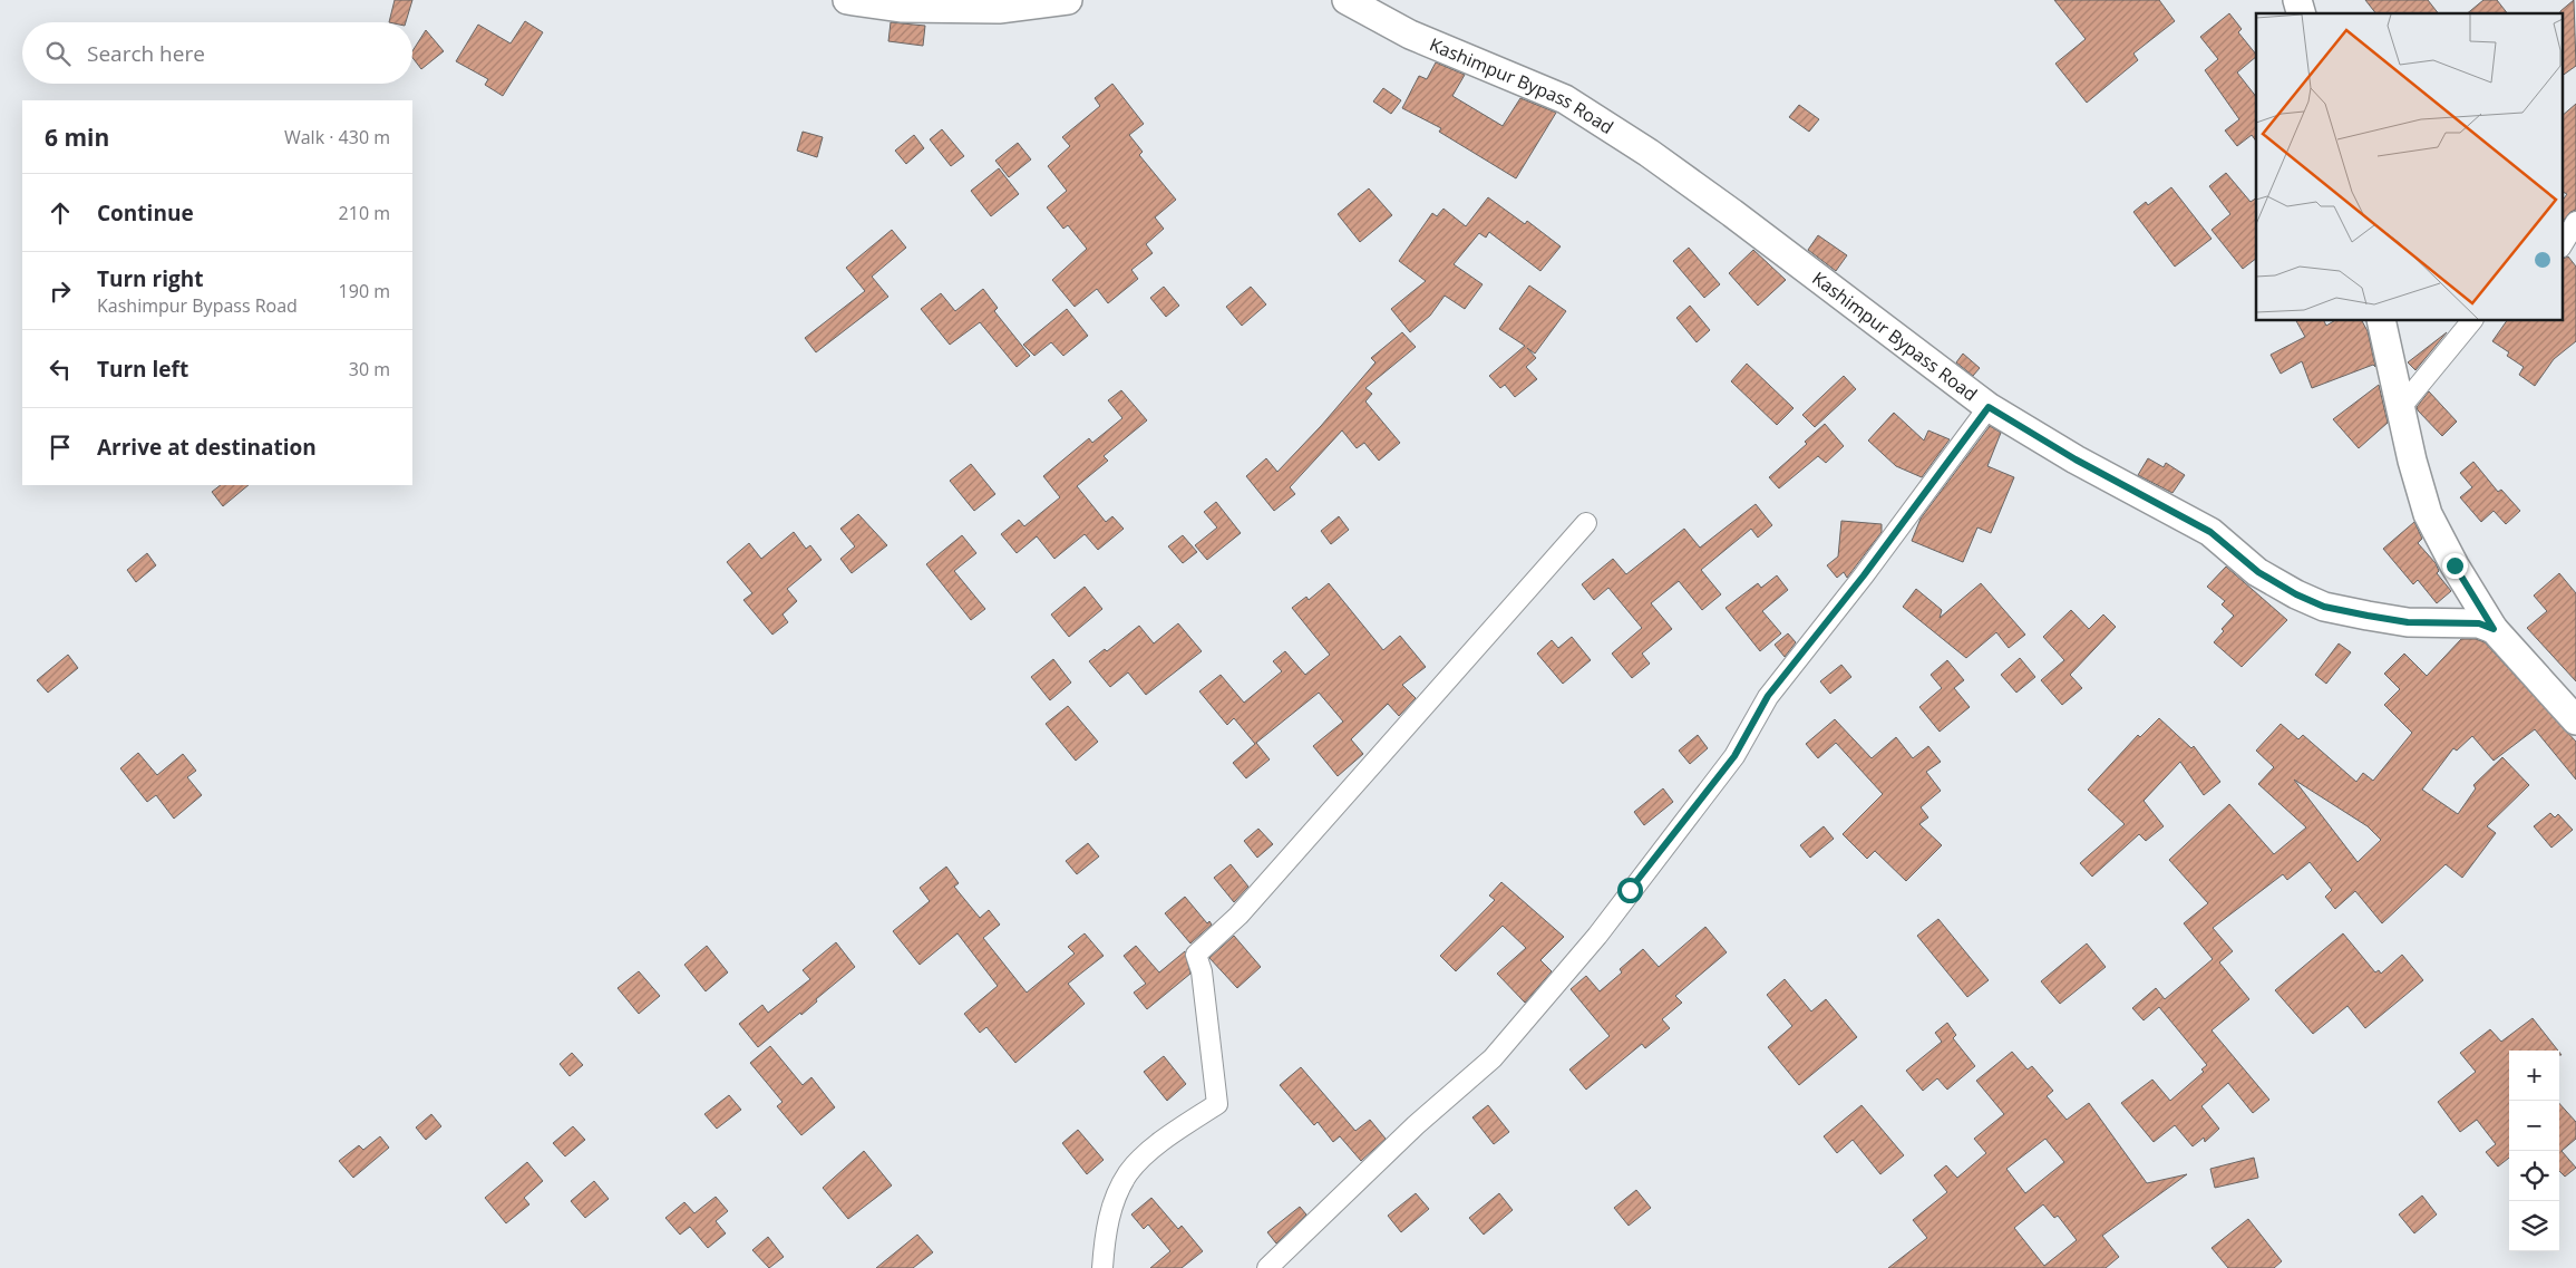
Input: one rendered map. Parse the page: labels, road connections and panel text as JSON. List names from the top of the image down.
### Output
{
  "streets": {
    "main road": ["Kashimpur Bypass Road"]
  },
  "page": {
    "search": "Search here",
    "heading": ["6 min", "Walk · 430 m"],
    "list": [
      ["Continue", "210 m"],
      ["Turn right", "Kashimpur Bypass Road", "190 m"],
      ["Turn left", "30 m"],
      "Arrive at destination"
    ],
    "map_buttons": ["+", "−"]
  }
}
